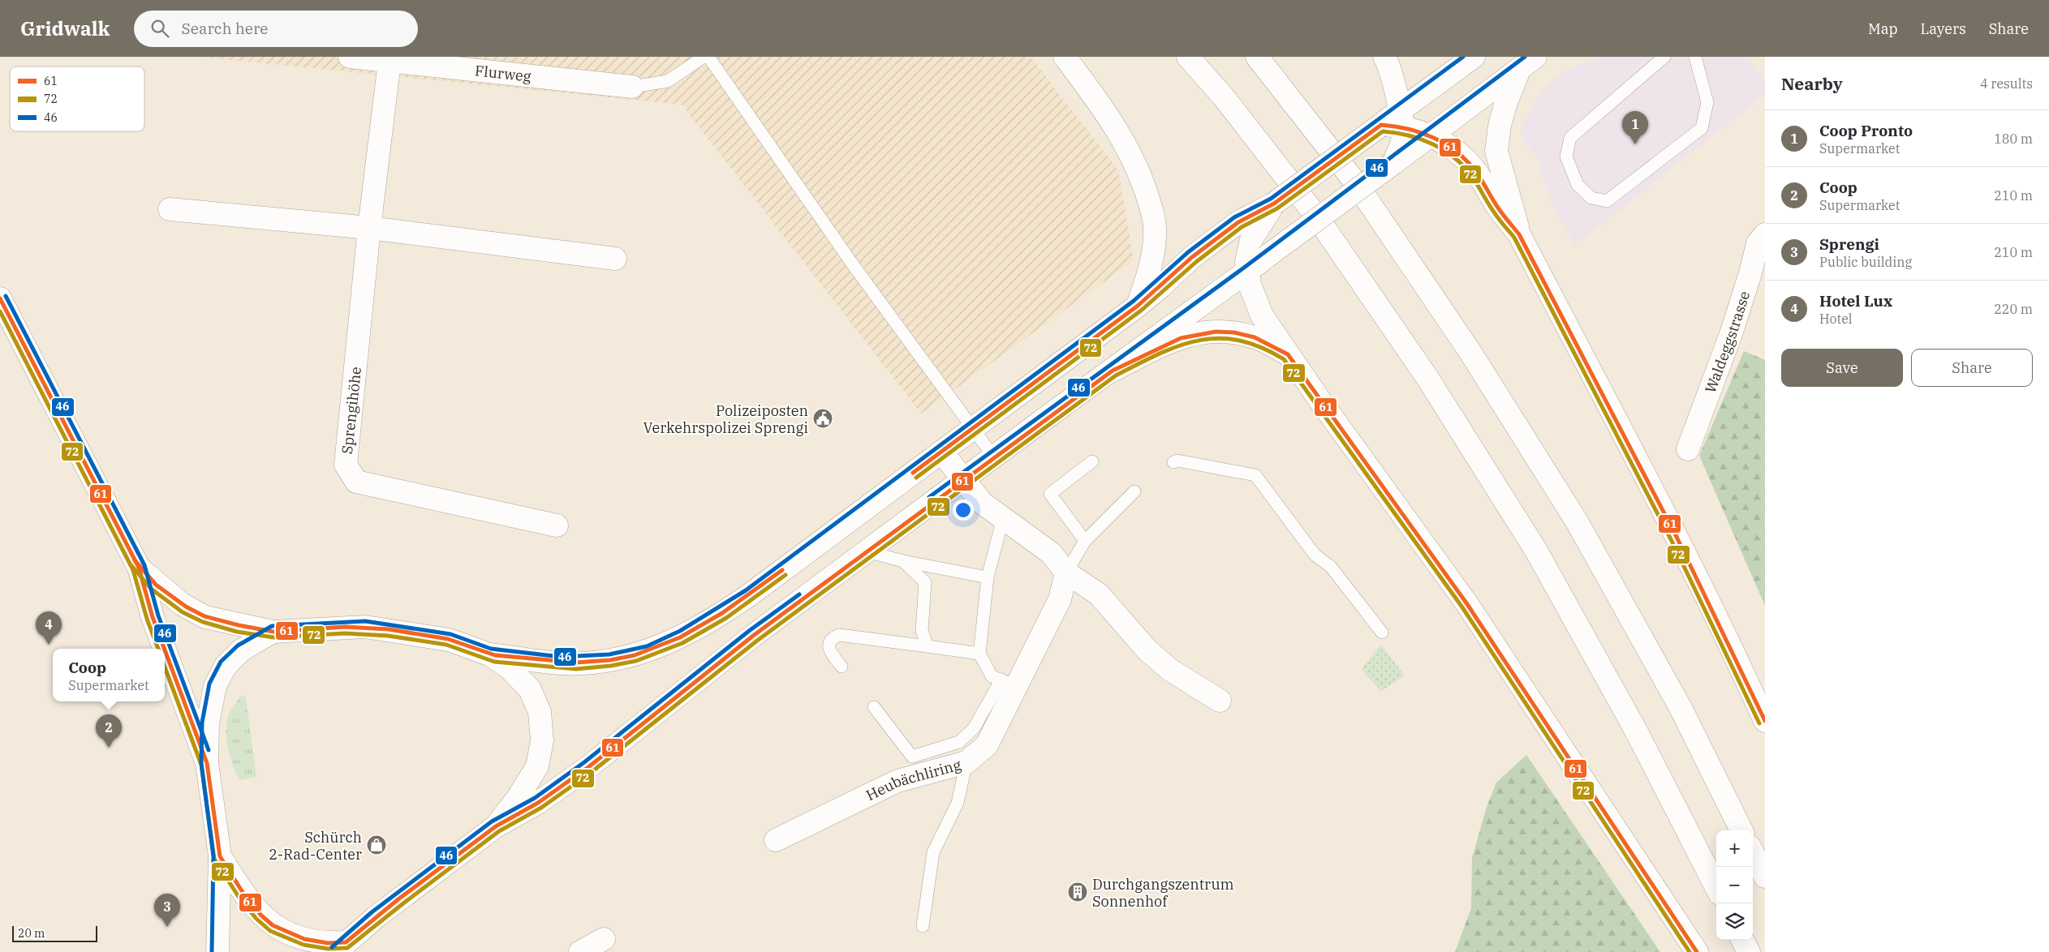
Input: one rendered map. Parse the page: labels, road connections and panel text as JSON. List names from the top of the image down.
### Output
{
  "streets": {
    "main road": [
      "Flurweg",
      "Waldeggstrasse",
      "Sprengihöhe",
      "Heubächliring"
    ]
  },
  "crossings": [
    ["Flurweg", "Sprengihöhe"]
  ],
  "places": {
    "public building": ["Polizeiposten Verkehrspolizei Sprengi"],
    "shop": ["Schürch 2-Rad-Center"],
    "building": ["Durchgangszentrum Sonnenhof"]
  },
  "lines": ["transit line 46", "transit line 61", "transit line 72"],
  "legend": ["61", "72", "46"],
  "scale_bar": "20 m",
  "page": {
    "header": "Gridwalk",
    "search": "Search here",
    "nav": ["Map", "Layers", "Share"],
    "heading": ["Nearby", "4 results"],
    "list": [
      {
        "mark": "1",
        "name": "Coop Pronto",
        "note": "Supermarket",
        "value": "180 m"
      },
      {
        "mark": "2",
        "name": "Coop",
        "note": "Supermarket",
        "value": "210 m"
      },
      {
        "mark": "3",
        "name": "Sprengi",
        "note": "Public building",
        "value": "210 m"
      },
      {
        "mark": "4",
        "name": "Hotel Lux",
        "note": "Hotel",
        "value": "220 m"
      }
    ],
    "pins": [
      "1",
      "4",
      "2",
      "3"
    ],
    "buttons": ["Save", "Share"],
    "popup": ["Coop", "Supermarket"],
    "map_buttons": ["+", "−"],
    "scale": "20 m"
  }
}
